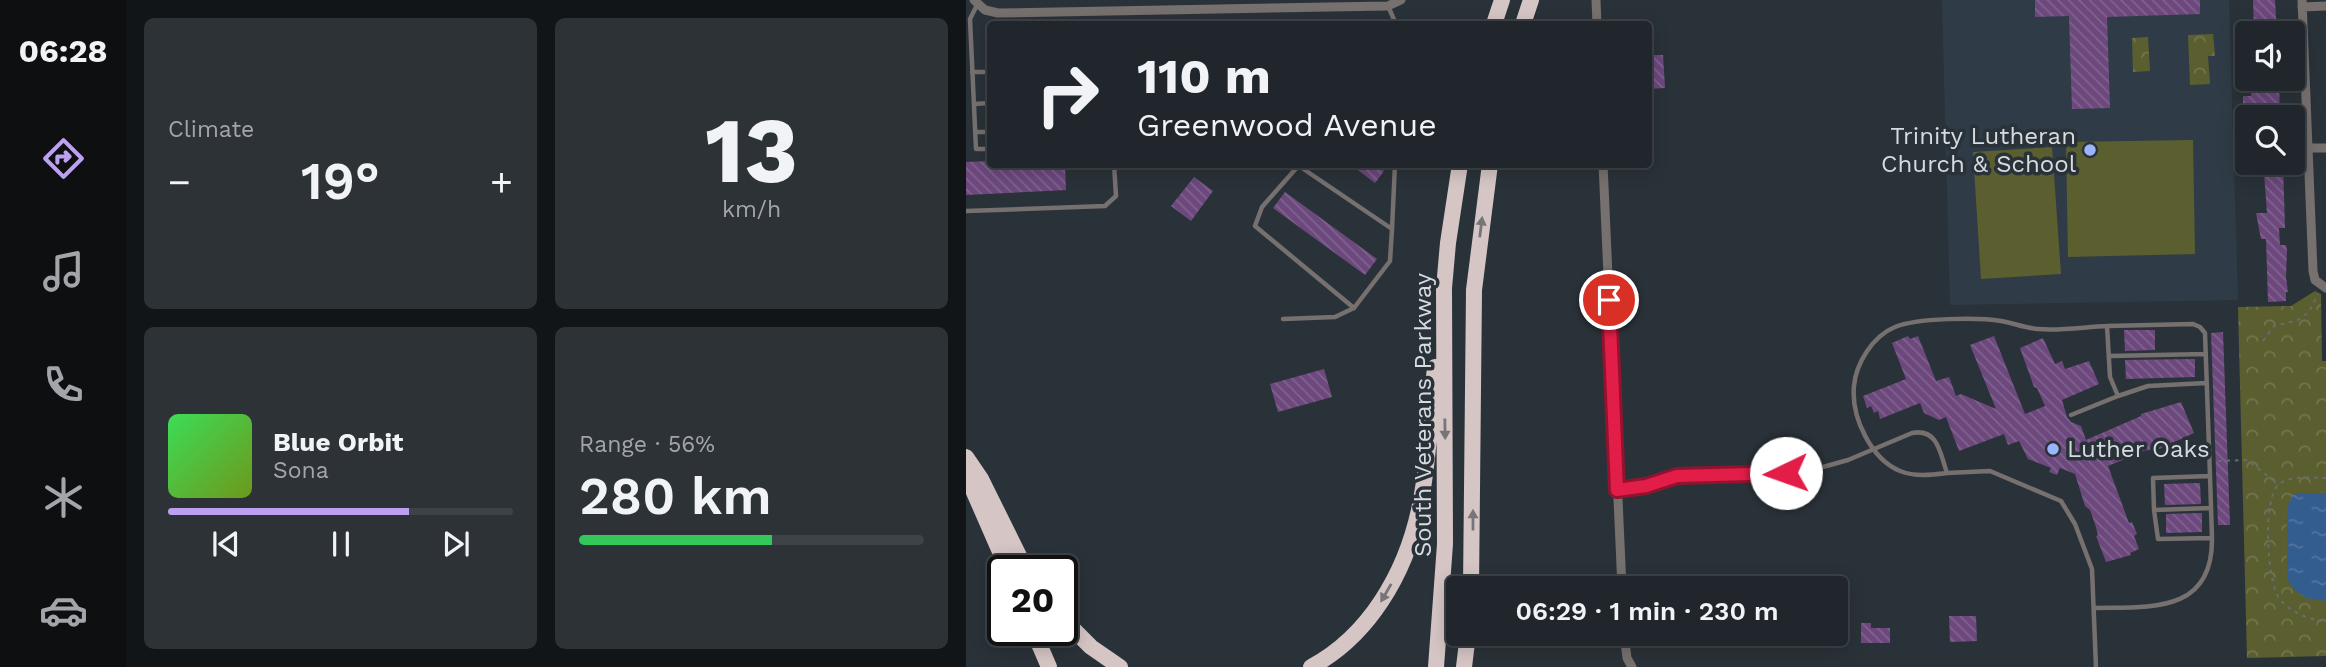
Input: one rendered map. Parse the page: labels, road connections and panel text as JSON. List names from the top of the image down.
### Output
{
  "streets": {
    "highway": ["South Veterans Parkway"]
  },
  "places": ["Trinity Lutheran Church & School", "Luther Oaks"],
  "page": {
    "tabs": "06:28",
    "tile": [
      "Climate",
      ["13", "km/h"],
      ["Range · 56%", "280 km"]
    ],
    "turn": ["110 m", "Greenwood Avenue"],
    "heat": ["−", "19°", "+"],
    "song": ["Blue Orbit", "Sona"],
    "limit": "20",
    "trip": "06:29 · 1 min · 230 m"
  }
}
